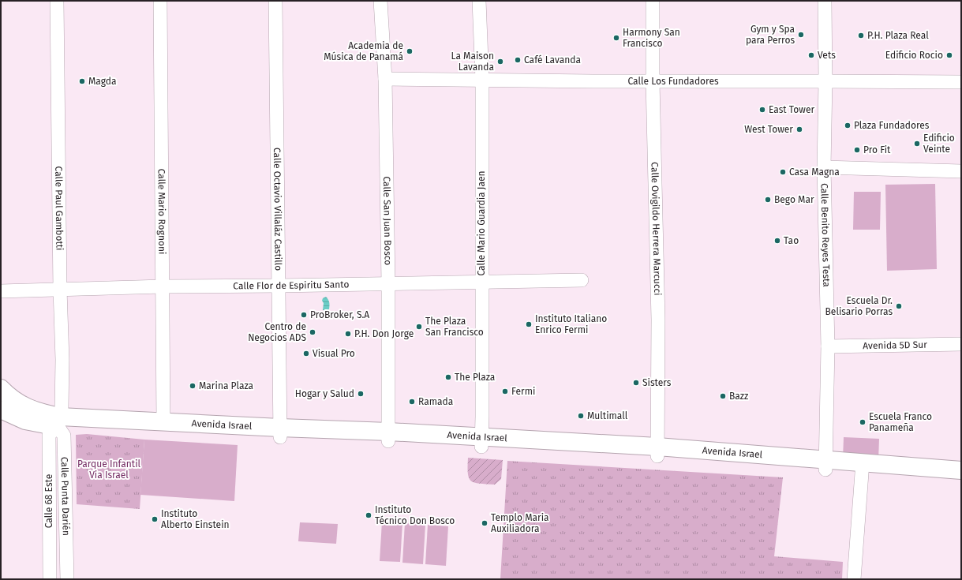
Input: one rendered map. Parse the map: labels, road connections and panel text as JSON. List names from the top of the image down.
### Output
{
  "streets": {
    "main road": ["Avenida Israel"],
    "street": [
      "Calle Los Fundadores",
      "Calle Paul Gambotti",
      "Calle Octavio Villaláz Castillo",
      "Calle Mario Rognoni",
      "Calle San Juan Bosco",
      "Calle Mario Guardia Jaen",
      "Calle Ovigildo Herrera Marcucci",
      "Calle Benito Reyes Testa",
      "Calle Flor de Espiritu Santo",
      "Avenida 5D Sur",
      "Calle Punta Darién",
      "Calle 68 Este"
    ]
  },
  "crossings": [
    ["Calle Los Fundadores", "Calle San Juan Bosco"],
    ["Calle Los Fundadores", "Calle Mario Guardia Jaen"],
    ["Calle Los Fundadores", "Calle Ovigildo Herrera Marcucci"],
    ["Calle Los Fundadores", "Calle Benito Reyes Testa"],
    ["Calle Paul Gambotti", "Calle Flor de Espiritu Santo"],
    ["Calle Paul Gambotti", "Avenida Israel"],
    ["Calle Paul Gambotti", "Calle Punta Darién"],
    ["Calle Paul Gambotti", "Calle 68 Este"],
    ["Calle Octavio Villaláz Castillo", "Calle Flor de Espiritu Santo"],
    ["Calle Octavio Villaláz Castillo", "Avenida Israel"],
    ["Calle Mario Rognoni", "Calle Flor de Espiritu Santo"],
    ["Calle Mario Rognoni", "Avenida Israel"],
    ["Calle San Juan Bosco", "Calle Flor de Espiritu Santo"],
    ["Calle San Juan Bosco", "Avenida Israel"],
    ["Calle Mario Guardia Jaen", "Calle Flor de Espiritu Santo"],
    ["Calle Mario Guardia Jaen", "Avenida Israel"],
    ["Calle Ovigildo Herrera Marcucci", "Avenida Israel"],
    ["Calle Benito Reyes Testa", "Avenida 5D Sur"],
    ["Calle Benito Reyes Testa", "Avenida Israel"],
    ["Avenida Israel", "Calle Punta Darién"],
    ["Avenida Israel", "Calle 68 Este"],
    ["Calle Punta Darién", "Calle 68 Este"]
  ],
  "parks": ["Parque Infantil Via Israel"],
  "places": [
    "Gym y Spa para Perros",
    "P.H. Plaza Real",
    "Harmony San Francisco",
    "Academia de Música de Panamá",
    "Vets",
    "Edificio Rocio",
    "Café Lavanda",
    "La Maison Lavanda",
    "Magda",
    "East Tower",
    "Plaza Fundadores",
    "West Tower",
    "Edificio Veinte",
    "Pro Fit",
    "Casa Magna",
    "Bego Mar",
    "Tao",
    "Escuela Dr. Belisario Porras",
    "ProBroker, S.A",
    "Instituto Italiano Enrico Fermi",
    "The Plaza San Francisco",
    "Centro de Negocios ADS",
    "P.H. Don Jorge",
    "Visual Pro",
    "The Plaza",
    "Sisters",
    "Marina Plaza",
    "Fermi",
    "Hogar y Salud",
    "Bazz",
    "Ramada",
    "Multimall",
    "Escuela Franco Panameña",
    "Instituto Técnico Don Bosco",
    "Instituto Alberto Einstein",
    "Templo Maria Auxiliadora"
  ]
}
